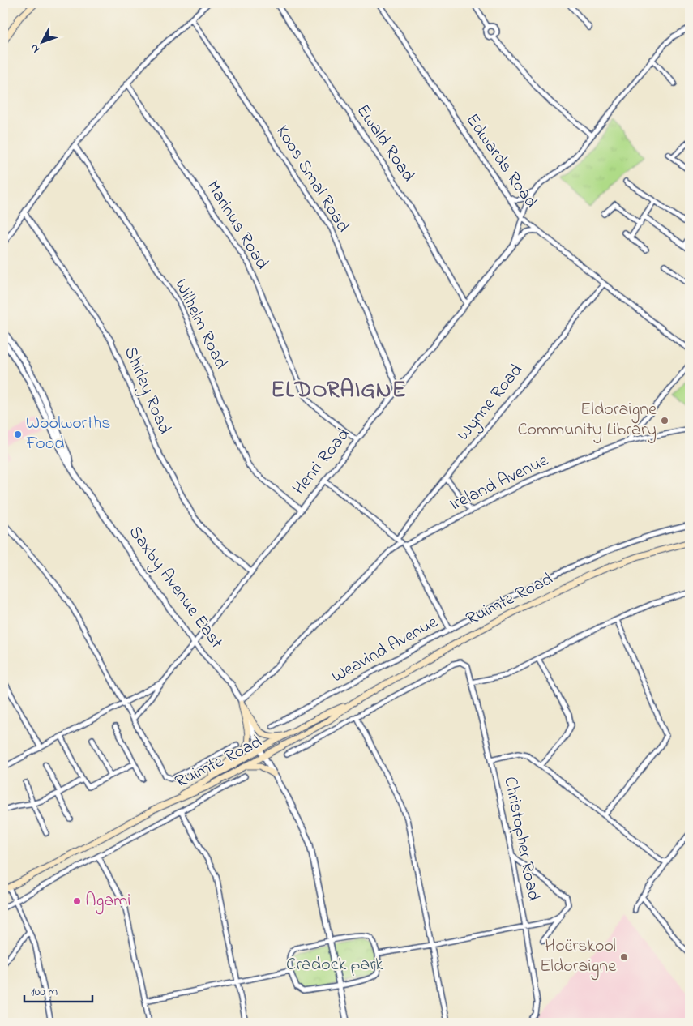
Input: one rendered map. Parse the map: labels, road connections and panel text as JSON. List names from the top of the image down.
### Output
{
  "streets": {
    "main road": ["Ruimte Road"],
    "street": [
      "Ewald Road",
      "Edwards Road",
      "Koos Smal Road",
      "Marinus Road",
      "Wilhelm Road",
      "Shirley Road",
      "Wynne Road",
      "Henri Road",
      "Ireland Avenue",
      "Saxby Avenue East",
      "Weavind Avenue",
      "Christopher Road"
    ]
  },
  "crossings": [
    ["Ewald Road", "Henri Road"],
    ["Edwards Road", "Wynne Road"],
    ["Edwards Road", "Henri Road"],
    ["Koos Smal Road", "Henri Road"],
    ["Marinus Road", "Henri Road"],
    ["Wilhelm Road", "Henri Road"],
    ["Shirley Road", "Henri Road"],
    ["Henri Road", "Saxby Avenue East"],
    ["Saxby Avenue East", "Ruimte Road"]
  ],
  "districts": ["ELDORAIGNE"],
  "parks": ["Cradock park"],
  "places": [
    "Eldoraigne Community Library",
    "Woolworths Food",
    "Agami",
    "Hoërskool Eldoraigne"
  ],
  "scale_bar": "100 m",
  "north": "bottom left"
}
